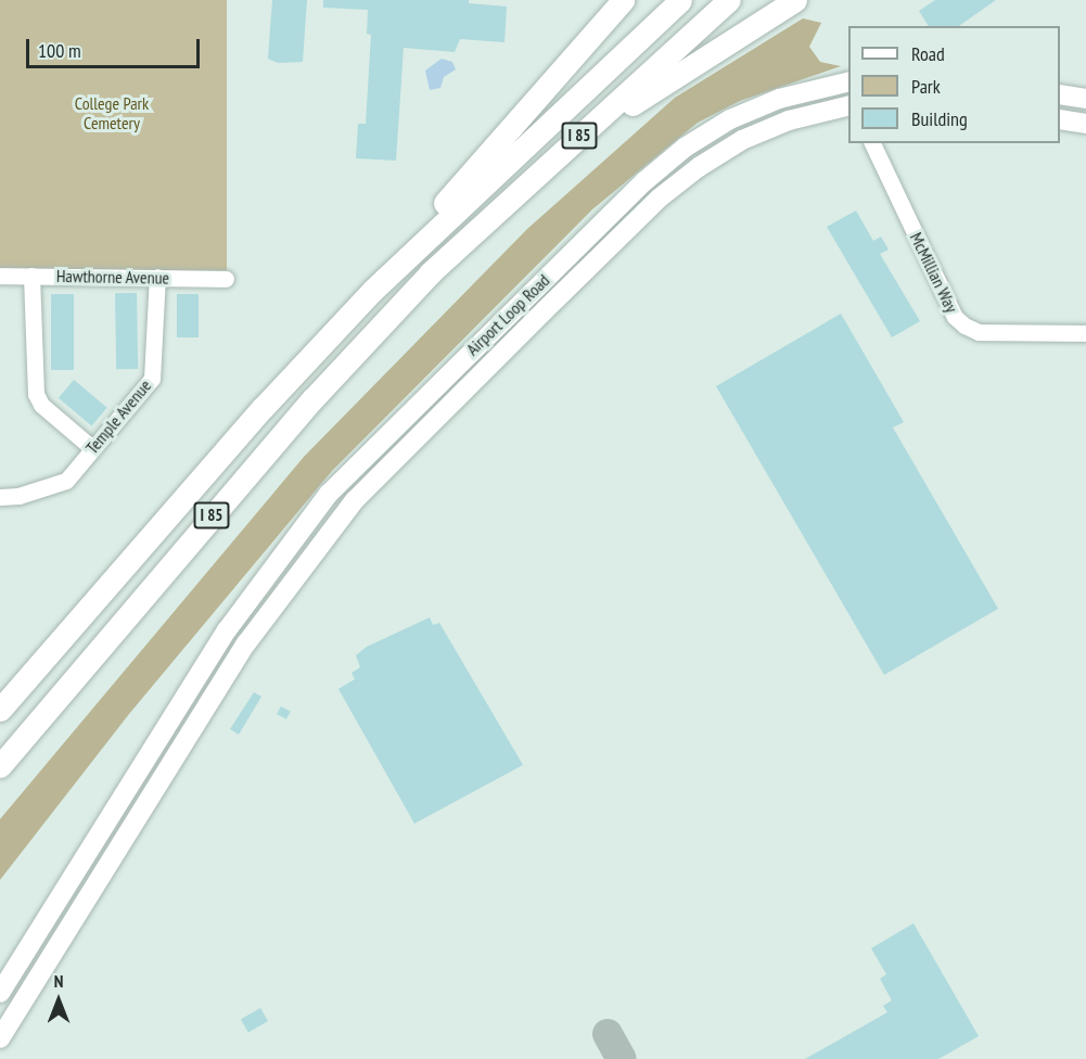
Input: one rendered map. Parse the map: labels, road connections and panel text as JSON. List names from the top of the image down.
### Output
{
  "streets": {
    "highway": ["I 85"],
    "main road": ["Airport Loop Road"],
    "street": ["McMillian Way", "Hawthorne Avenue", "Temple Avenue"]
  },
  "crossings": [
    ["Hawthorne Avenue", "Temple Avenue"]
  ],
  "parks": ["College Park Cemetery"],
  "legend": ["Road", "Park", "Building"],
  "scale_bar": "100 m",
  "north": "top"
}
